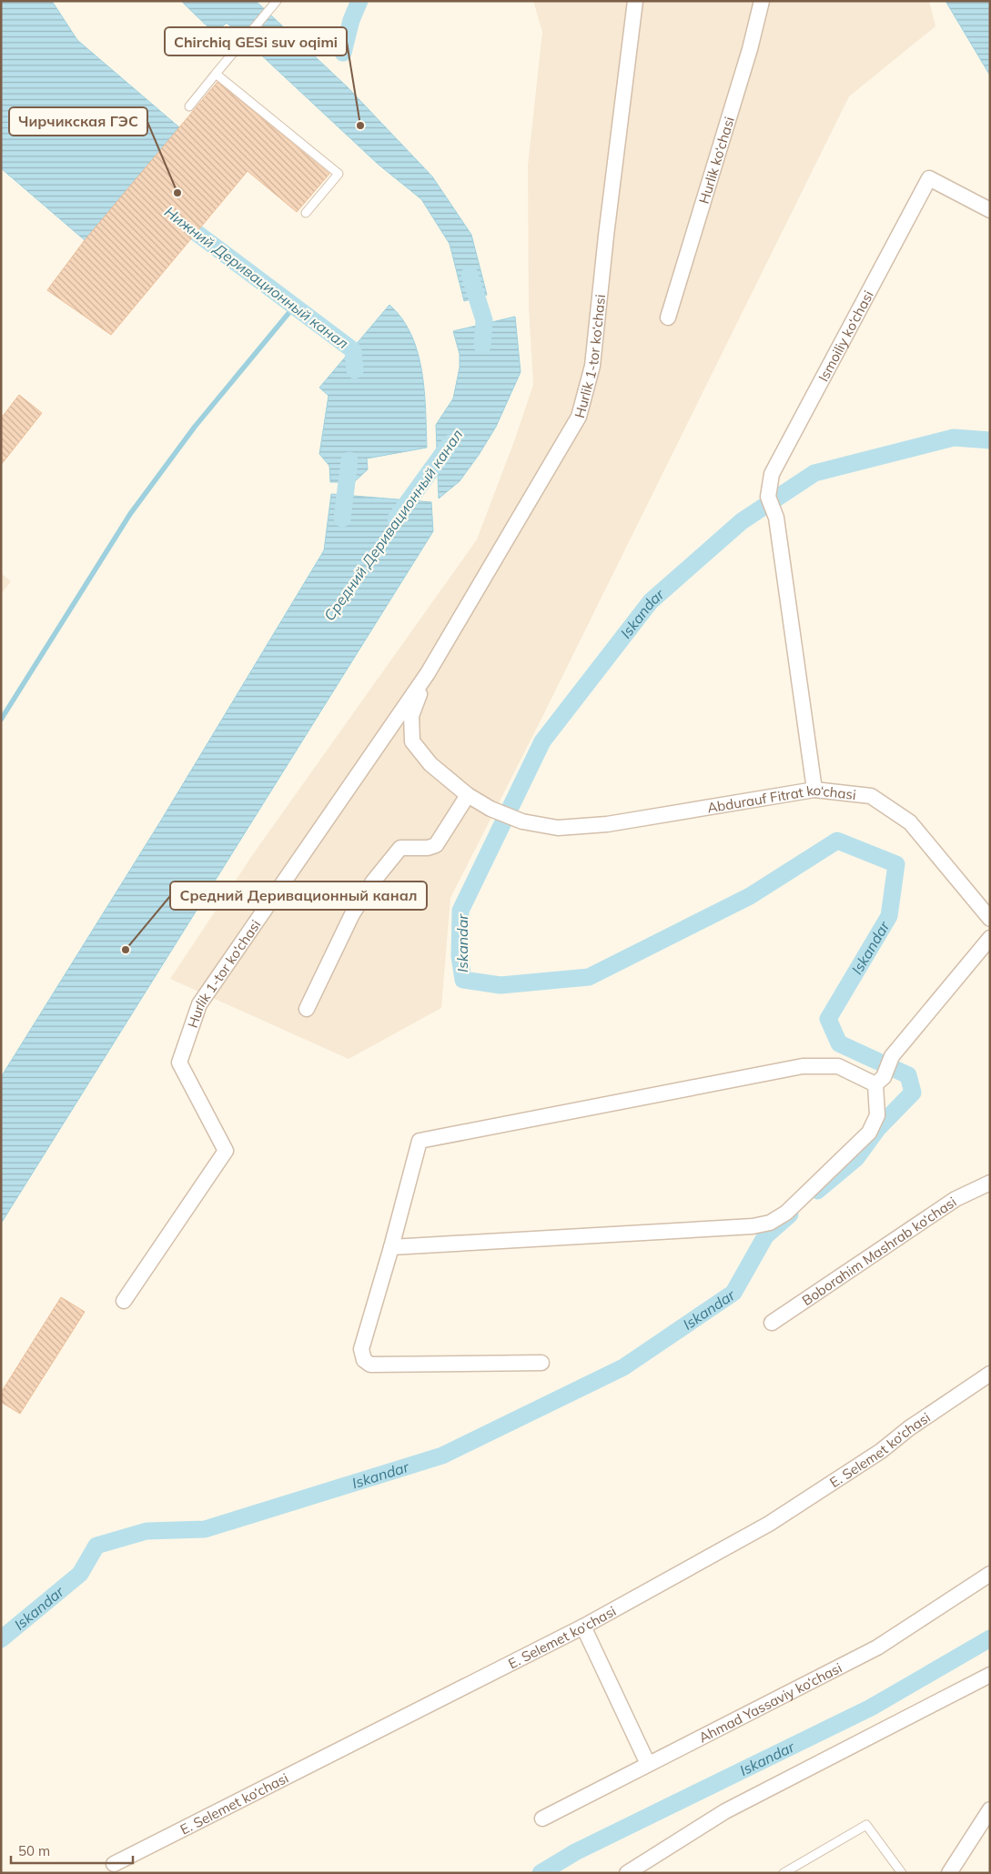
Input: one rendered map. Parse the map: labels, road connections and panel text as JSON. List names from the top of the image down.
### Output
{
  "streets": {
    "street": [
      "Hurlik ko‘chasi",
      "Ismoiliy ko‘chasi",
      "Hurlik 1-tor ko‘chasi",
      "Abdurauf Fitrat ko‘chasi",
      "Boborahim Mashrab ko‘chasi",
      "E. Selemet ko‘chasi",
      "Ahmad Yassaviy ko‘chasi"
    ]
  },
  "crossings": [
    ["Ismoiliy ko‘chasi", "Abdurauf Fitrat ko‘chasi"],
    ["Hurlik 1-tor ko‘chasi", "Abdurauf Fitrat ko‘chasi"]
  ],
  "water": ["Нижний Деривационный канал", "Средний Деривационный канал", "Iskandar"],
  "places": ["Chirchiq GESi suv oqimi", "Чирчикская ГЭС", "Средний Деривационный канал"],
  "scale_bar": "50 m"
}
